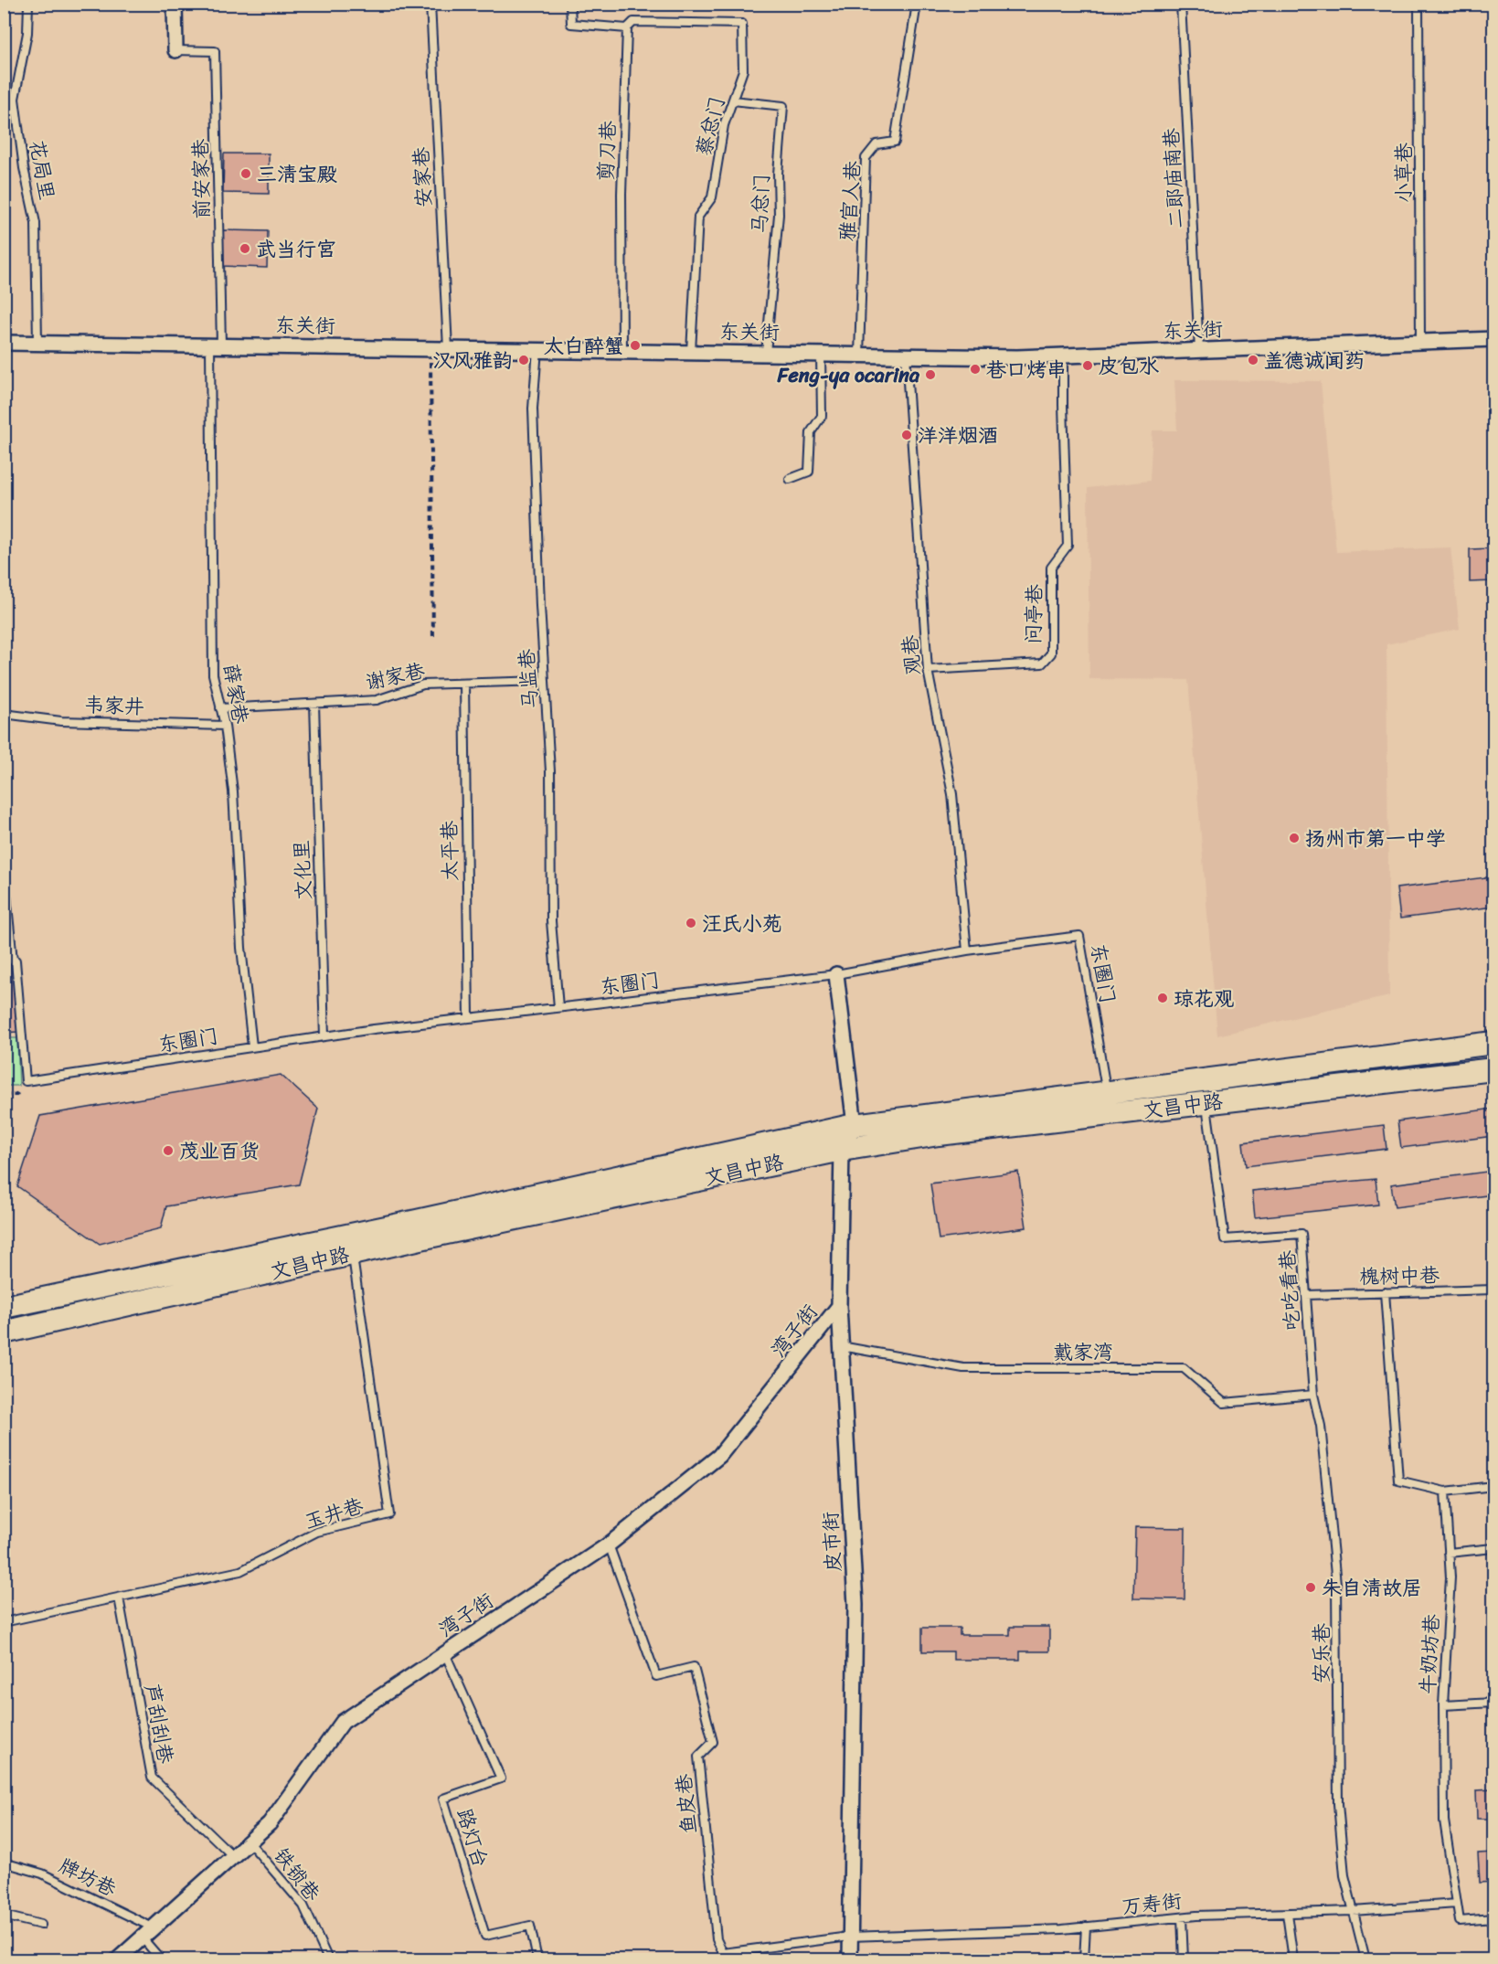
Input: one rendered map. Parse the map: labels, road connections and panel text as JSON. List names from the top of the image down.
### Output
{
  "streets": {
    "main road": ["文昌中路"],
    "street": ["东关街", "湾子街", "皮市街"],
    "lane": [
      "蔡总门",
      "剪刀巷",
      "花局里",
      "小草巷",
      "安家巷",
      "二郎庙南巷",
      "前安家巷",
      "雅官人巷",
      "马总门",
      "问亭巷",
      "观巷",
      "谢家巷",
      "马监巷",
      "薛家巷",
      "韦家井",
      "太平巷",
      "文化里",
      "东圈门",
      "槐树中巷",
      "吃吃看巷",
      "戴家湾",
      "玉井巷",
      "安乐巷",
      "牛奶坊巷",
      "芦刮刮巷",
      "鱼皮巷",
      "路灯台",
      "铁锁巷",
      "牌坊巷",
      "万寿街"
    ]
  },
  "crossings": [
    ["蔡总门", "剪刀巷"],
    ["蔡总门", "马总门"],
    ["蔡总门", "东关街"],
    ["剪刀巷", "东关街"],
    ["花局里", "东关街"],
    ["小草巷", "东关街"],
    ["安家巷", "东关街"],
    ["二郎庙南巷", "东关街"],
    ["前安家巷", "东关街"],
    ["前安家巷", "薛家巷"],
    ["雅官人巷", "东关街"],
    ["马总门", "东关街"],
    ["东关街", "问亭巷"],
    ["东关街", "观巷"],
    ["东关街", "马监巷"],
    ["东关街", "薛家巷"],
    ["问亭巷", "观巷"],
    ["观巷", "东圈门"],
    ["谢家巷", "马监巷"],
    ["谢家巷", "薛家巷"],
    ["谢家巷", "太平巷"],
    ["谢家巷", "文化里"],
    ["马监巷", "东圈门"],
    ["薛家巷", "韦家井"],
    ["薛家巷", "东圈门"],
    ["太平巷", "东圈门"],
    ["文化里", "东圈门"],
    ["东圈门", "文昌中路"],
    ["文昌中路", "吃吃看巷"],
    ["文昌中路", "玉井巷"],
    ["文昌中路", "皮市街"],
    ["槐树中巷", "吃吃看巷"],
    ["吃吃看巷", "戴家湾"],
    ["吃吃看巷", "安乐巷"],
    ["湾子街", "皮市街"],
    ["湾子街", "芦刮刮巷"],
    ["湾子街", "鱼皮巷"],
    ["湾子街", "路灯台"],
    ["湾子街", "铁锁巷"],
    ["湾子街", "牌坊巷"],
    ["戴家湾", "皮市街"],
    ["戴家湾", "安乐巷"],
    ["玉井巷", "芦刮刮巷"],
    ["皮市街", "万寿街"],
    ["安乐巷", "万寿街"],
    ["牛奶坊巷", "万寿街"],
    ["鱼皮巷", "万寿街"]
  ],
  "places": [
    "三清宝殿",
    "武当行宫",
    "太白醉蟹",
    "汉风雅韵",
    "盖德诚闻药",
    "皮包水",
    "巷口烤串",
    "Feng-ya ocarina",
    "洋洋烟酒",
    "扬州市第一中学",
    "汪氏小苑",
    "琼花观",
    "茂业百货",
    "朱自清故居"
  ]
}
